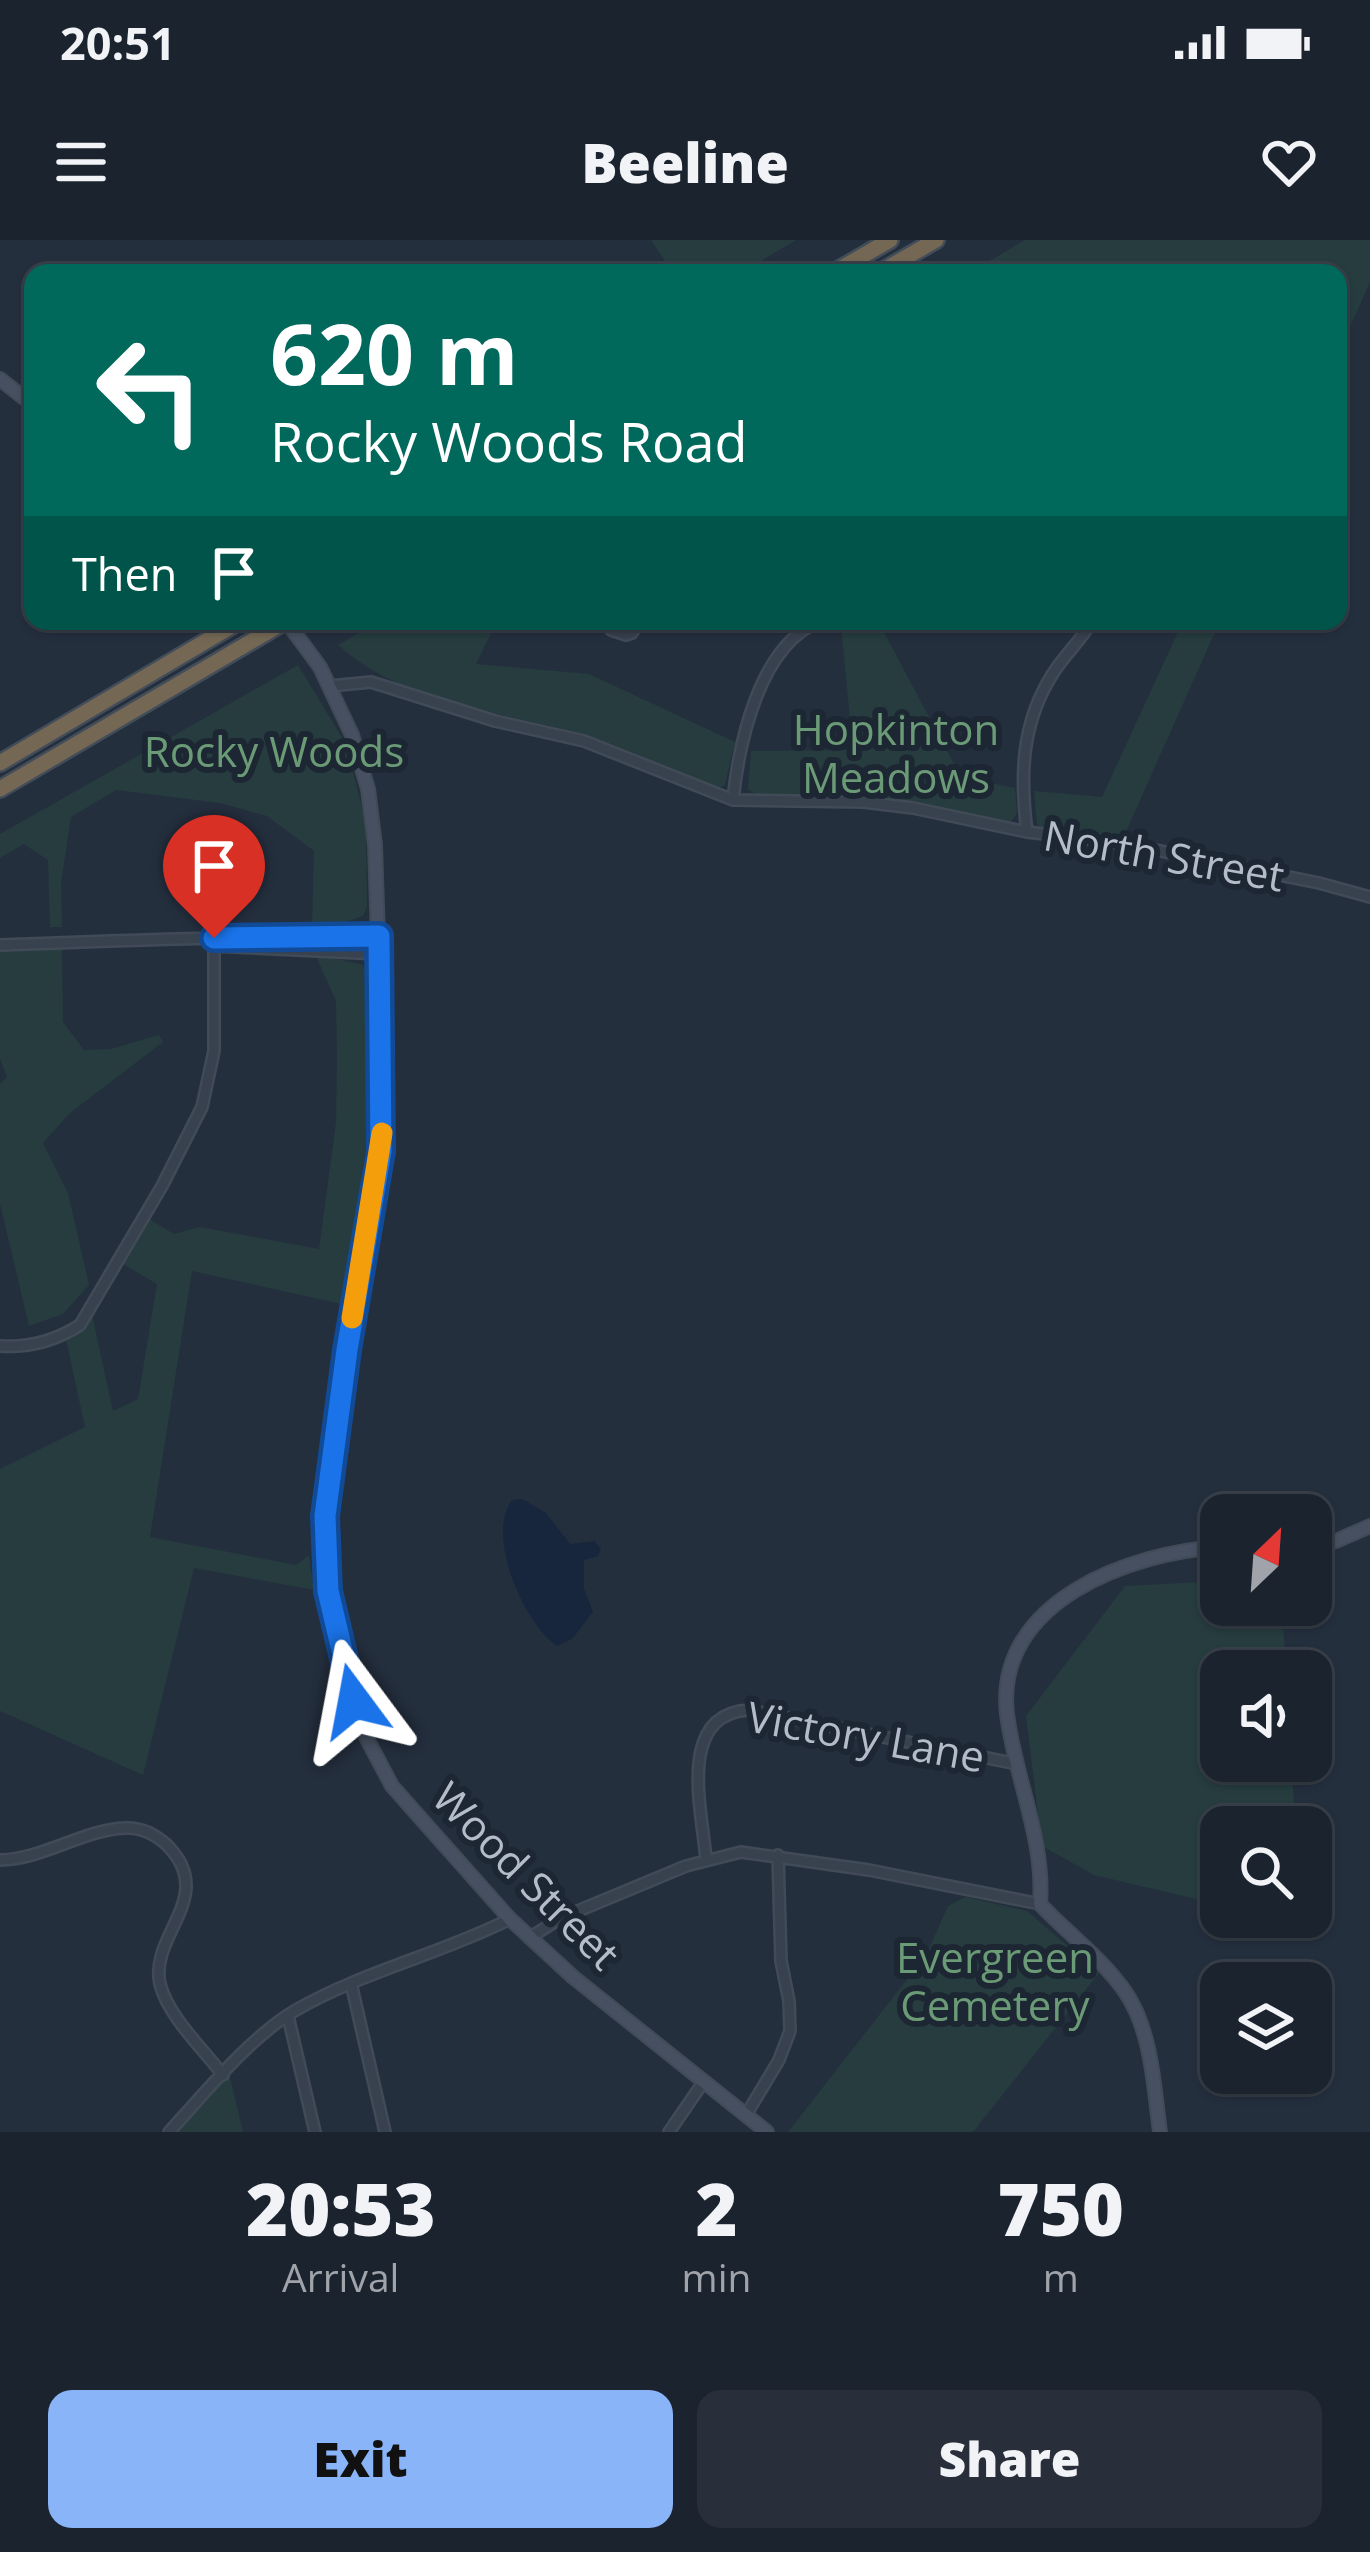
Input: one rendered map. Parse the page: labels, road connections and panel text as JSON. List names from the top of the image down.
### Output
{
  "streets": {
    "main road": ["Wood Street"],
    "street": ["North Street", "Victory Lane"]
  },
  "crossings": [
    ["North Street", "Wood Street"]
  ],
  "parks": ["Hopkinton Meadows", "Rocky Woods", "Evergreen Cemetery"],
  "north": "top right",
  "page": {
    "status": "20:51",
    "header": "Beeline",
    "turn": ["620 m", "Rocky Woods Road"],
    "then": "Then",
    "eta": [
      "20:53",
      "Arrival",
      "2",
      "min",
      "750",
      "m"
    ],
    "buttons": ["Exit", "Share"]
  }
}
